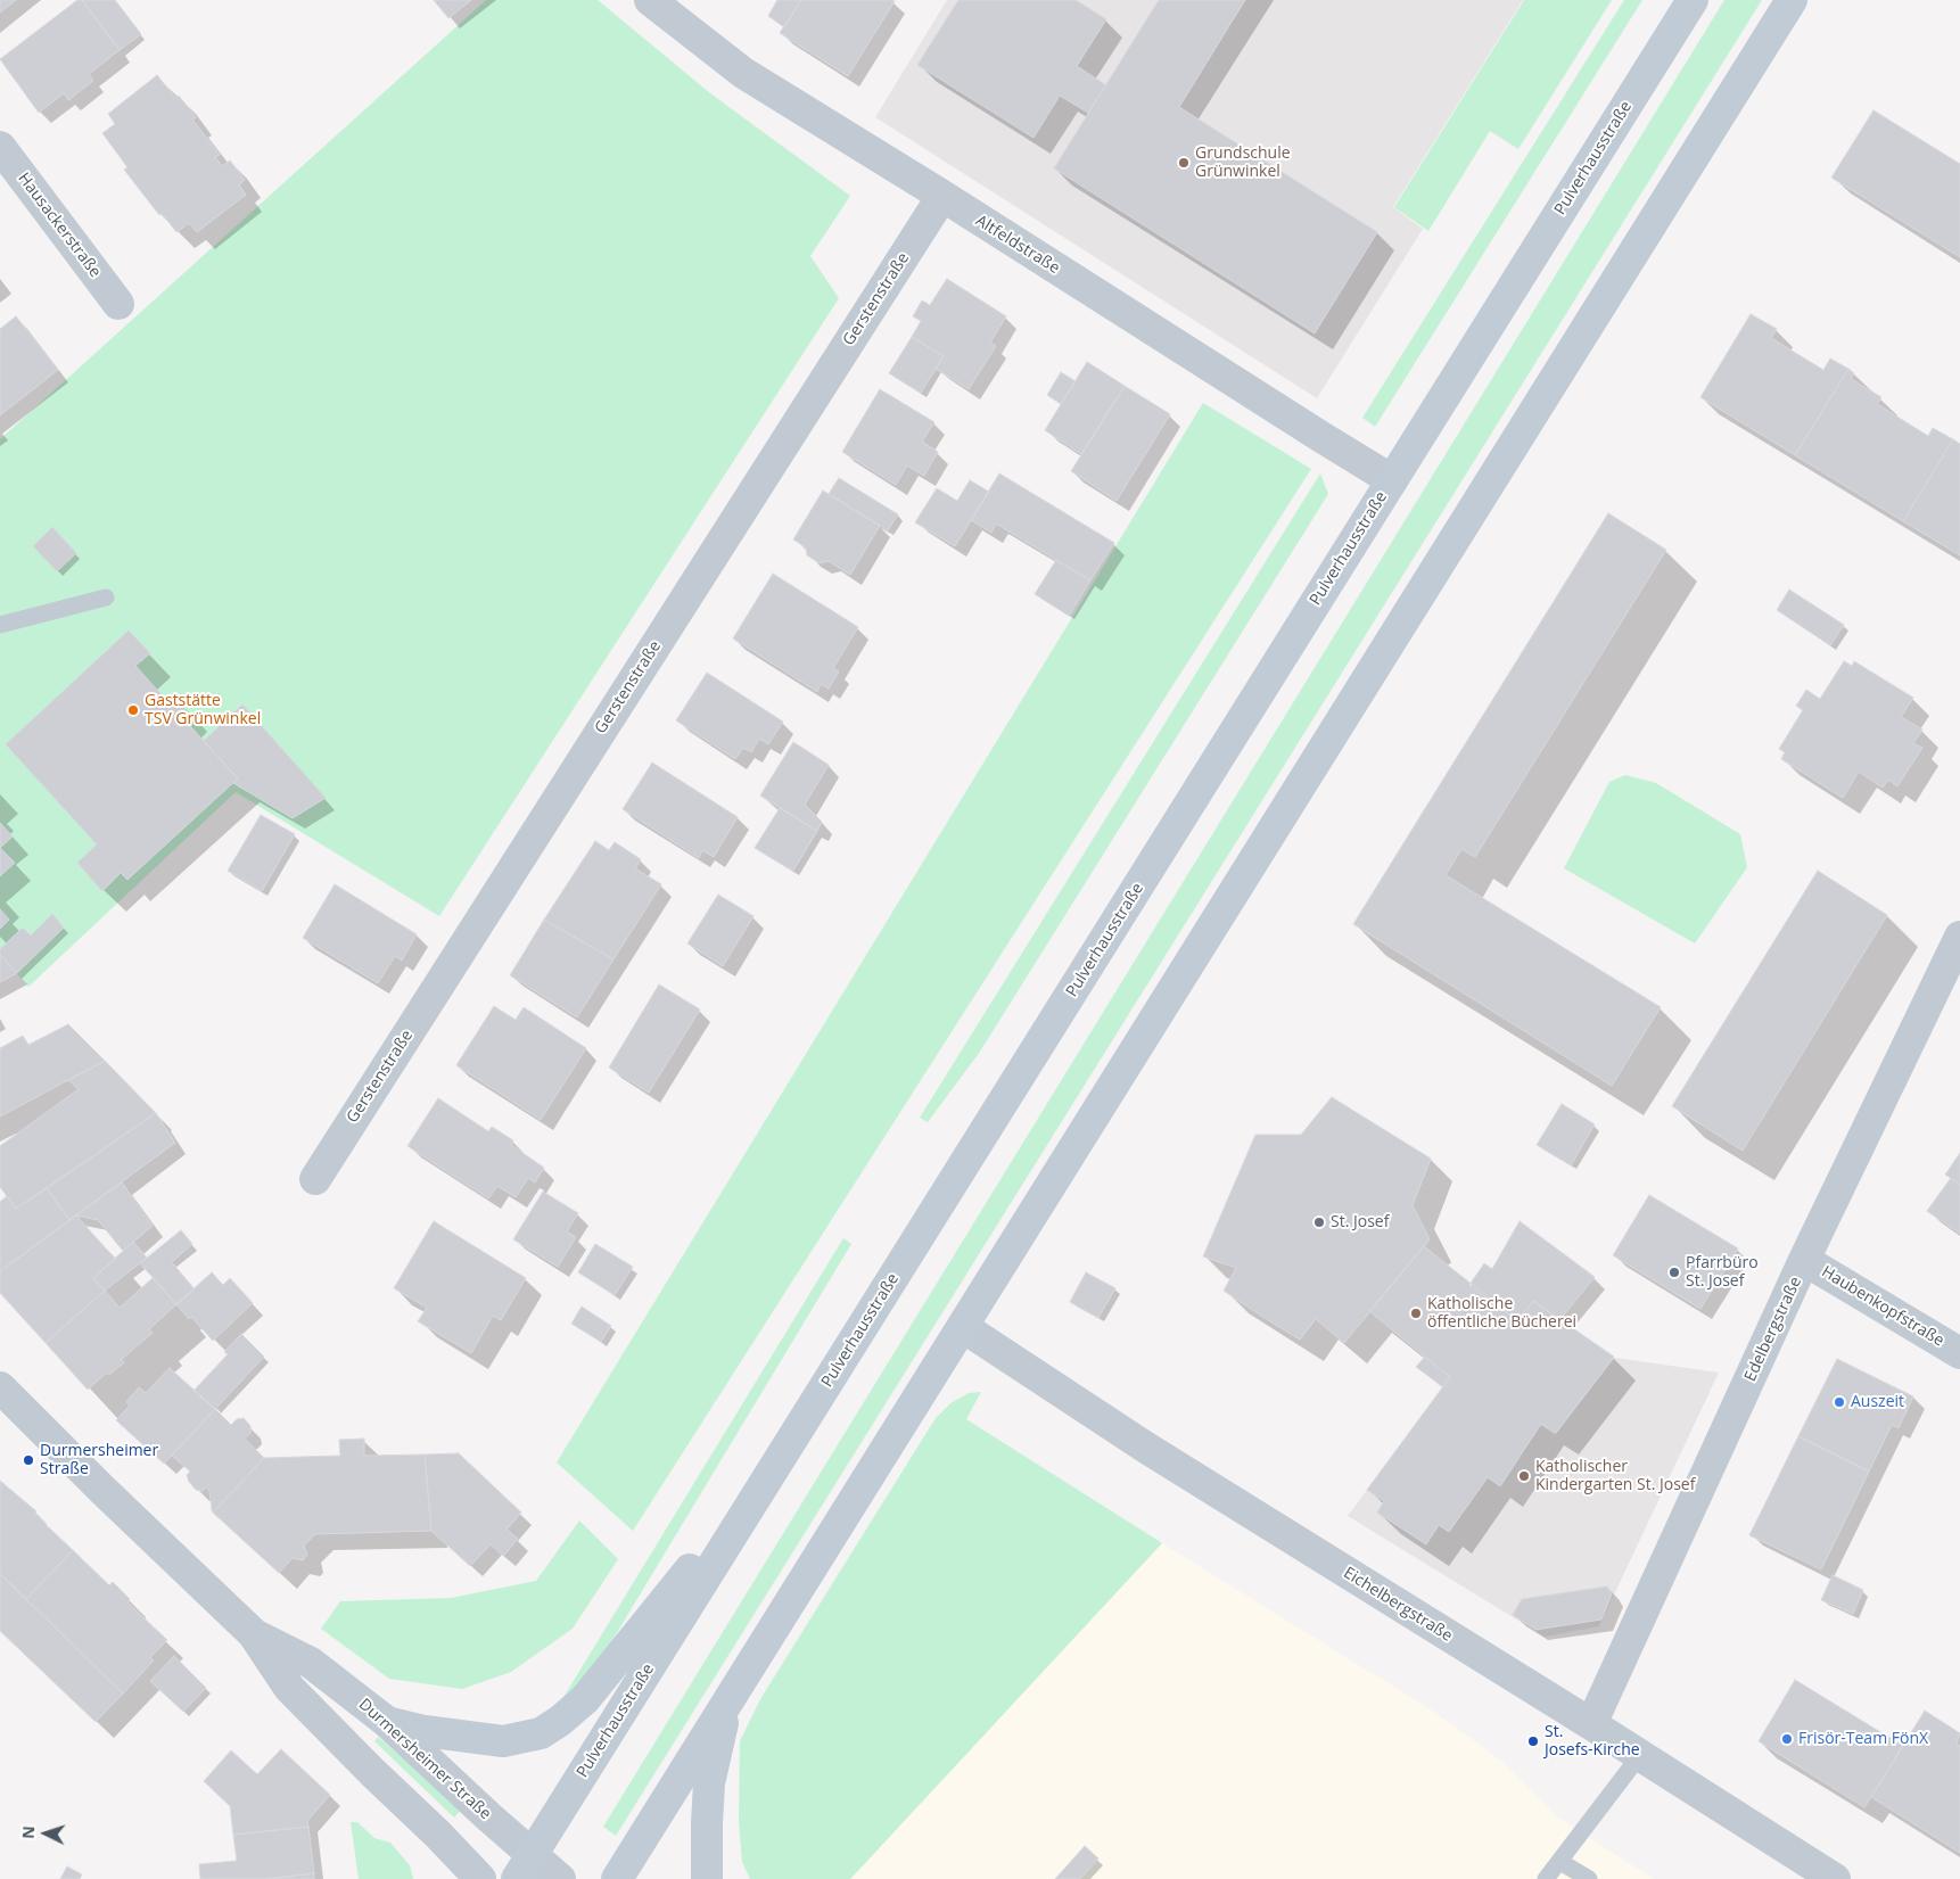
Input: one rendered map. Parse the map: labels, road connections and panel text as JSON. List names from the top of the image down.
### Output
{
  "streets": {
    "main road": ["Pulverhausstraße"],
    "street": [
      "Hausackerstraße",
      "Altfeldstraße",
      "Gerstenstraße",
      "Haubenkopfstraße",
      "Edelbergstraße",
      "Eichelbergstraße",
      "Durmersheimer Straße"
    ]
  },
  "crossings": [
    ["Pulverhausstraße", "Altfeldstraße"],
    ["Pulverhausstraße", "Durmersheimer Straße"],
    ["Altfeldstraße", "Gerstenstraße"],
    ["Haubenkopfstraße", "Edelbergstraße"],
    ["Edelbergstraße", "Eichelbergstraße"]
  ],
  "places": [
    "Grundschule Grünwinkel",
    "Gaststätte TSV Grünwinkel",
    "St. Josef",
    "Pfarrbüro St. Josef",
    "Katholische öffentliche Bücherei",
    "Auszeit",
    "Durmersheimer Straße",
    "Katholischer Kindergarten St. Josef",
    "Frisör-Team FönX",
    "St. Josefs-Kirche"
  ],
  "north": "left"
}
